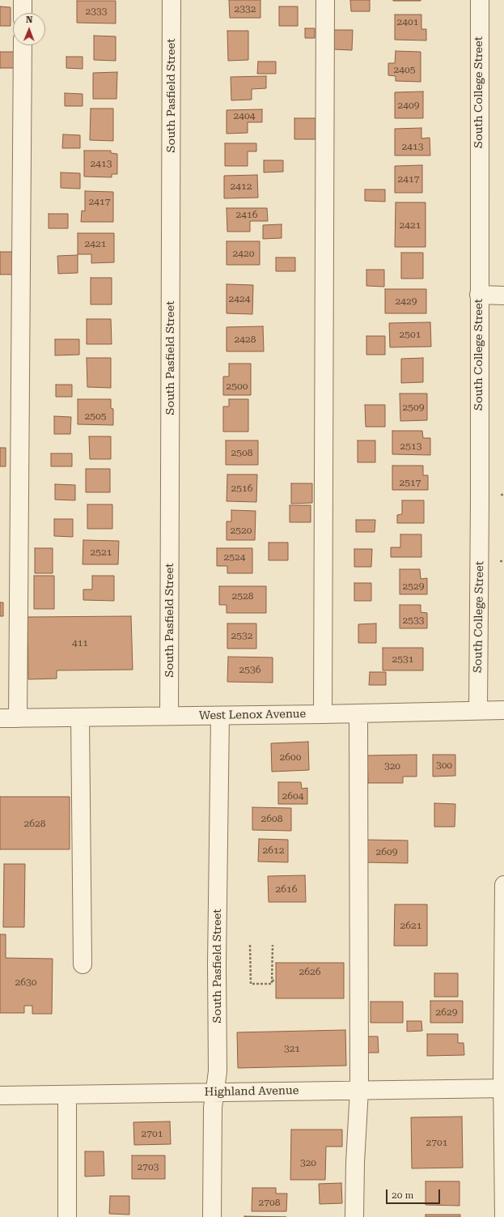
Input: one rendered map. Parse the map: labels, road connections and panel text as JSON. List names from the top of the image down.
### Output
{
  "streets": {
    "street": [
      "South College Street",
      "South Pasfield Street",
      "West Lenox Avenue",
      "Highland Avenue"
    ]
  },
  "crossings": [
    ["South College Street", "West Lenox Avenue"],
    ["South Pasfield Street", "West Lenox Avenue"],
    ["South Pasfield Street", "Highland Avenue"]
  ],
  "house_numbers": [
    "2332",
    "2333",
    "2401",
    "2405",
    "2409",
    "2404",
    "2413",
    "2413",
    "2417",
    "2412",
    "2417",
    "2416",
    "2421",
    "2421",
    "2420",
    "2424",
    "2429",
    "2501",
    "2428",
    "2500",
    "2509",
    "2505",
    "2513",
    "2508",
    "2517",
    "2516",
    "2520",
    "2521",
    "2524",
    "2529",
    "2528",
    "2533",
    "2532",
    "411",
    "2531",
    "2536",
    "2600",
    "300",
    "320",
    "2604",
    "2608",
    "2628",
    "2612",
    "2609",
    "2616",
    "2621",
    "2626",
    "2630",
    "2629",
    "321",
    "2701",
    "2701",
    "320",
    "2703",
    "2708"
  ],
  "scale_bar": "20 m",
  "north": "top"
}
